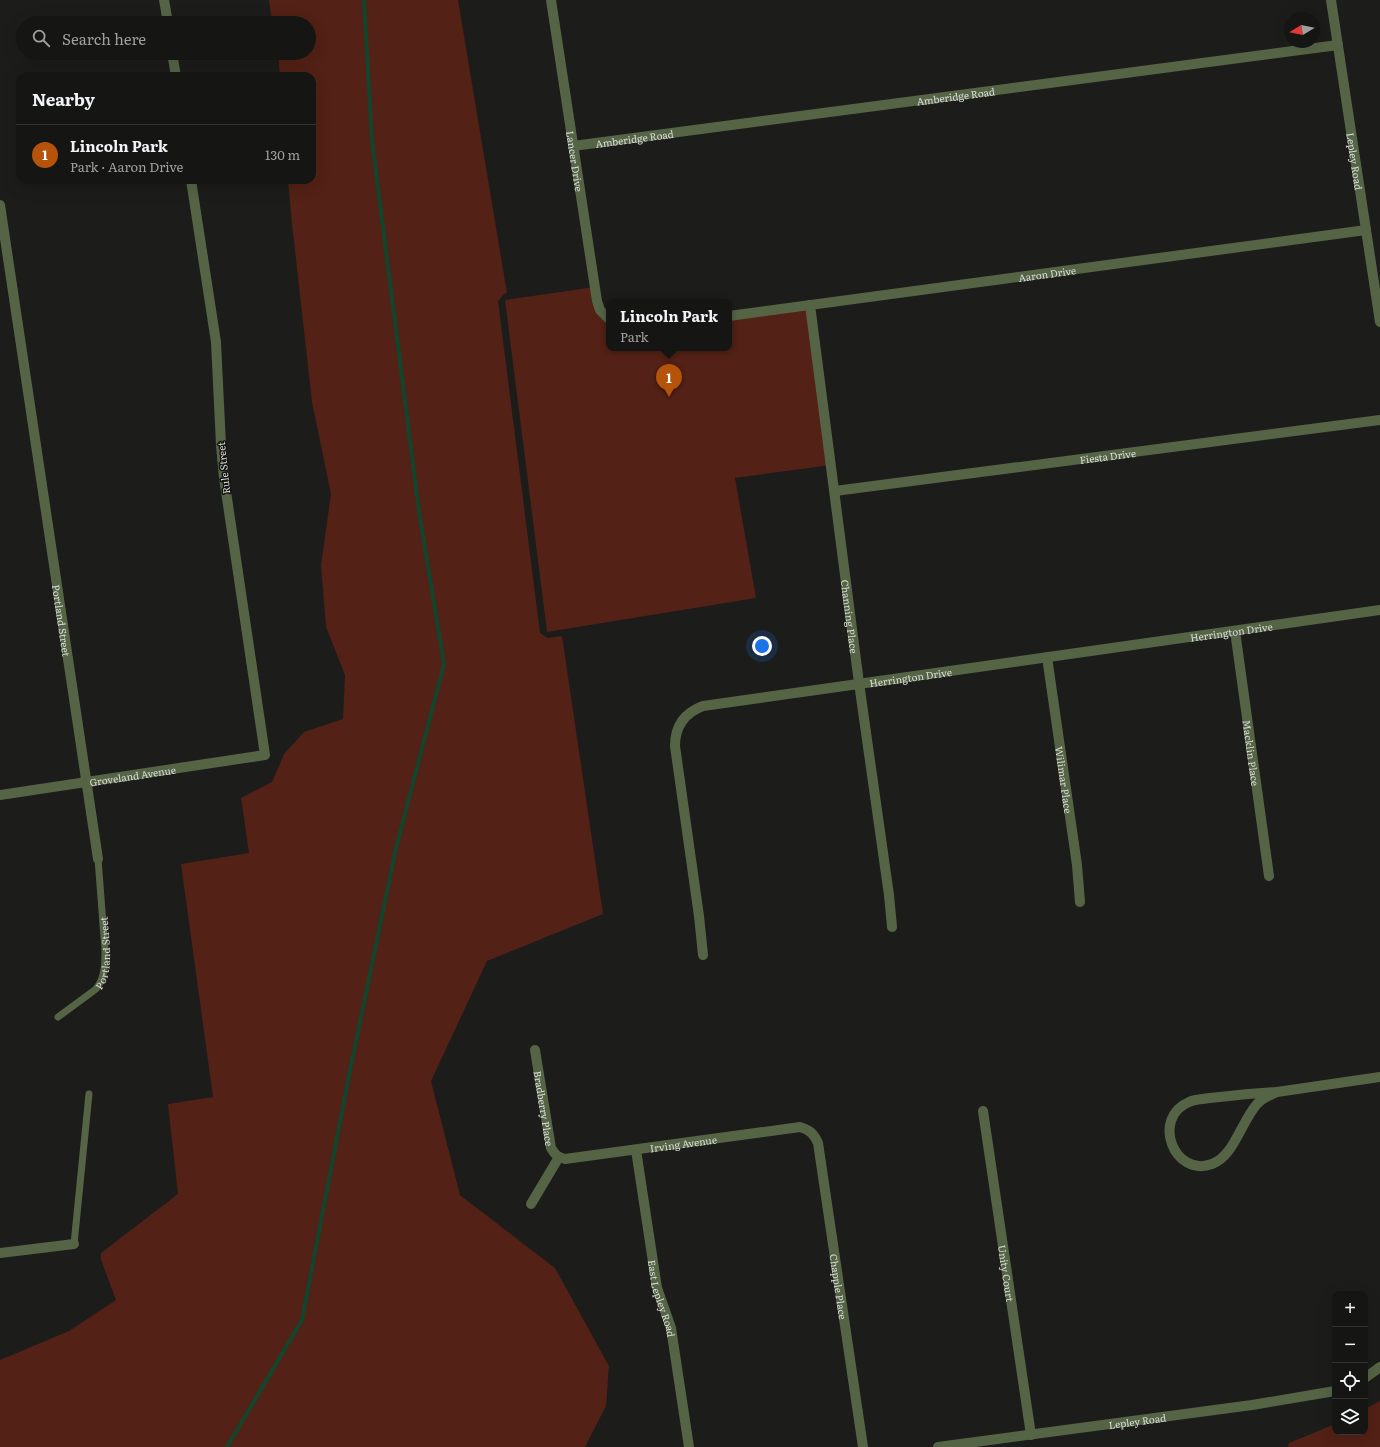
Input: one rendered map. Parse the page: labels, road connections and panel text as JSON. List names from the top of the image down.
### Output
{
  "streets": {
    "street": [
      "Amberidge Road",
      "Lepley Road",
      "Lancer Drive",
      "Aaron Drive",
      "Fiesta Drive",
      "Rule Street",
      "Channing Place",
      "Portland Street",
      "Herrington Drive",
      "Macklin Place",
      "Groveland Avenue",
      "Wilimar Place",
      "Bradberry Place",
      "Irving Avenue",
      "Unity Court",
      "Chapple Place",
      "East Lepley Road"
    ]
  },
  "crossings": [
    ["Amberidge Road", "Lepley Road"],
    ["Amberidge Road", "Lancer Drive"],
    ["Lepley Road", "Aaron Drive"],
    ["Lepley Road", "Unity Court"],
    ["Aaron Drive", "Channing Place"],
    ["Fiesta Drive", "Channing Place"],
    ["Rule Street", "Groveland Avenue"],
    ["Channing Place", "Herrington Drive"],
    ["Portland Street", "Groveland Avenue"],
    ["Herrington Drive", "Macklin Place"],
    ["Herrington Drive", "Wilimar Place"],
    ["Bradberry Place", "Irving Avenue"],
    ["Irving Avenue", "Chapple Place"],
    ["Irving Avenue", "East Lepley Road"]
  ],
  "north": "left",
  "page": {
    "search": "Search here",
    "heading": "Nearby",
    "list": [
      {
        "mark": "1",
        "name": "Lincoln Park",
        "note": "Park · Aaron Drive",
        "value": "130 m"
      }
    ],
    "popup": ["Lincoln Park", "Park"],
    "pins": "1",
    "map_buttons": ["+", "−"]
  }
}
